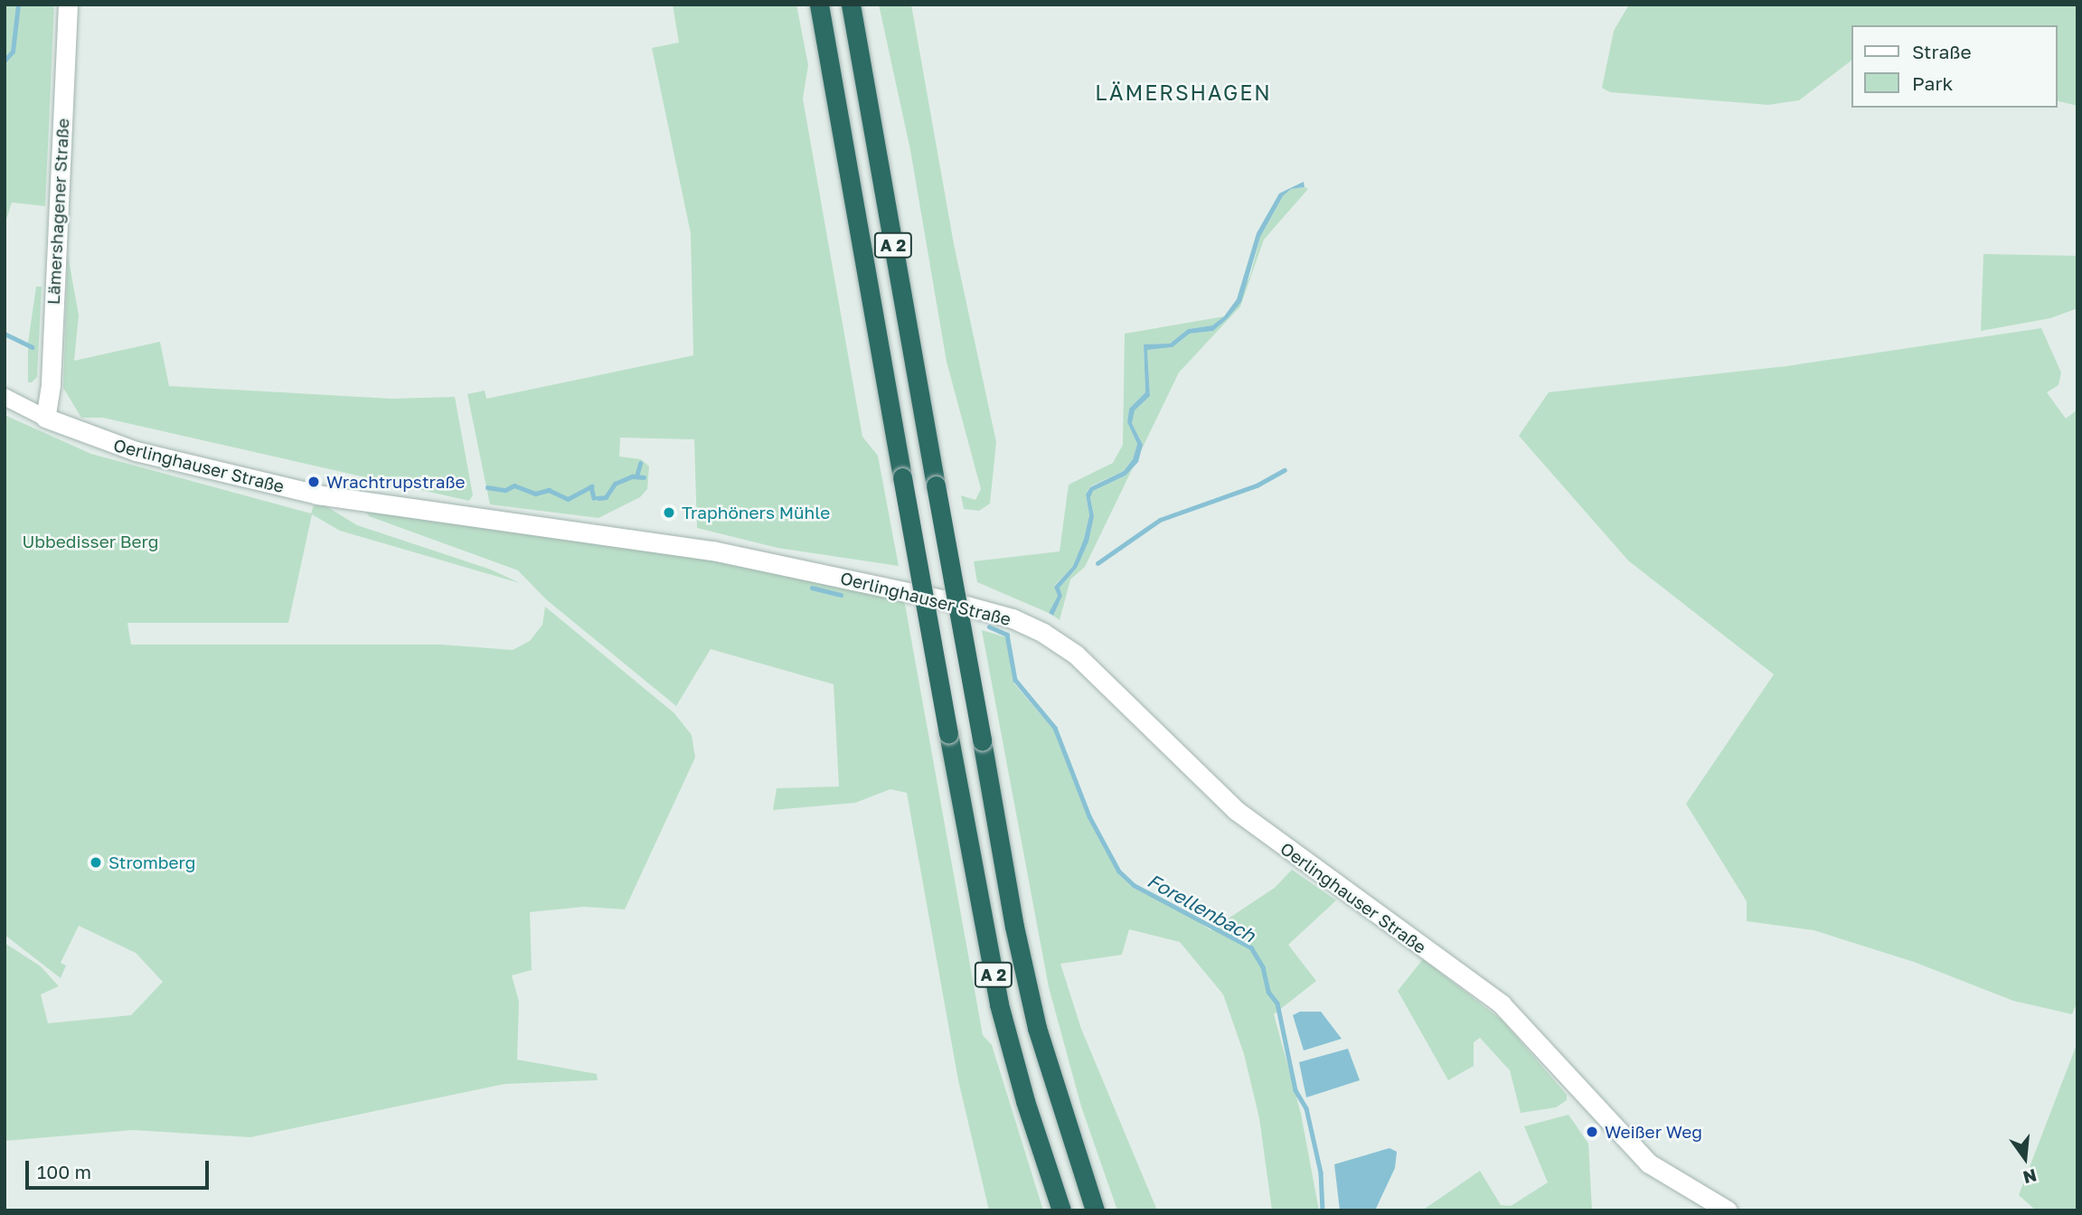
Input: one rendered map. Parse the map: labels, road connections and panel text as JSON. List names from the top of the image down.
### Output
{
  "streets": {
    "highway": ["A 2"],
    "main road": ["Lämershagener Straße", "Oerlinghauser Straße"]
  },
  "crossings": [
    ["Lämershagener Straße", "Oerlinghauser Straße"]
  ],
  "districts": ["LÄMERSHAGEN"],
  "water": ["Forellenbach"],
  "parks": ["Ubbedisser Berg"],
  "places": [
    "Wrachtrupstraße",
    "Traphöners Mühle",
    "Stromberg",
    "Weißer Weg"
  ],
  "legend": ["Straße", "Park"],
  "scale_bar": "100 m",
  "north": "bottom"
}
